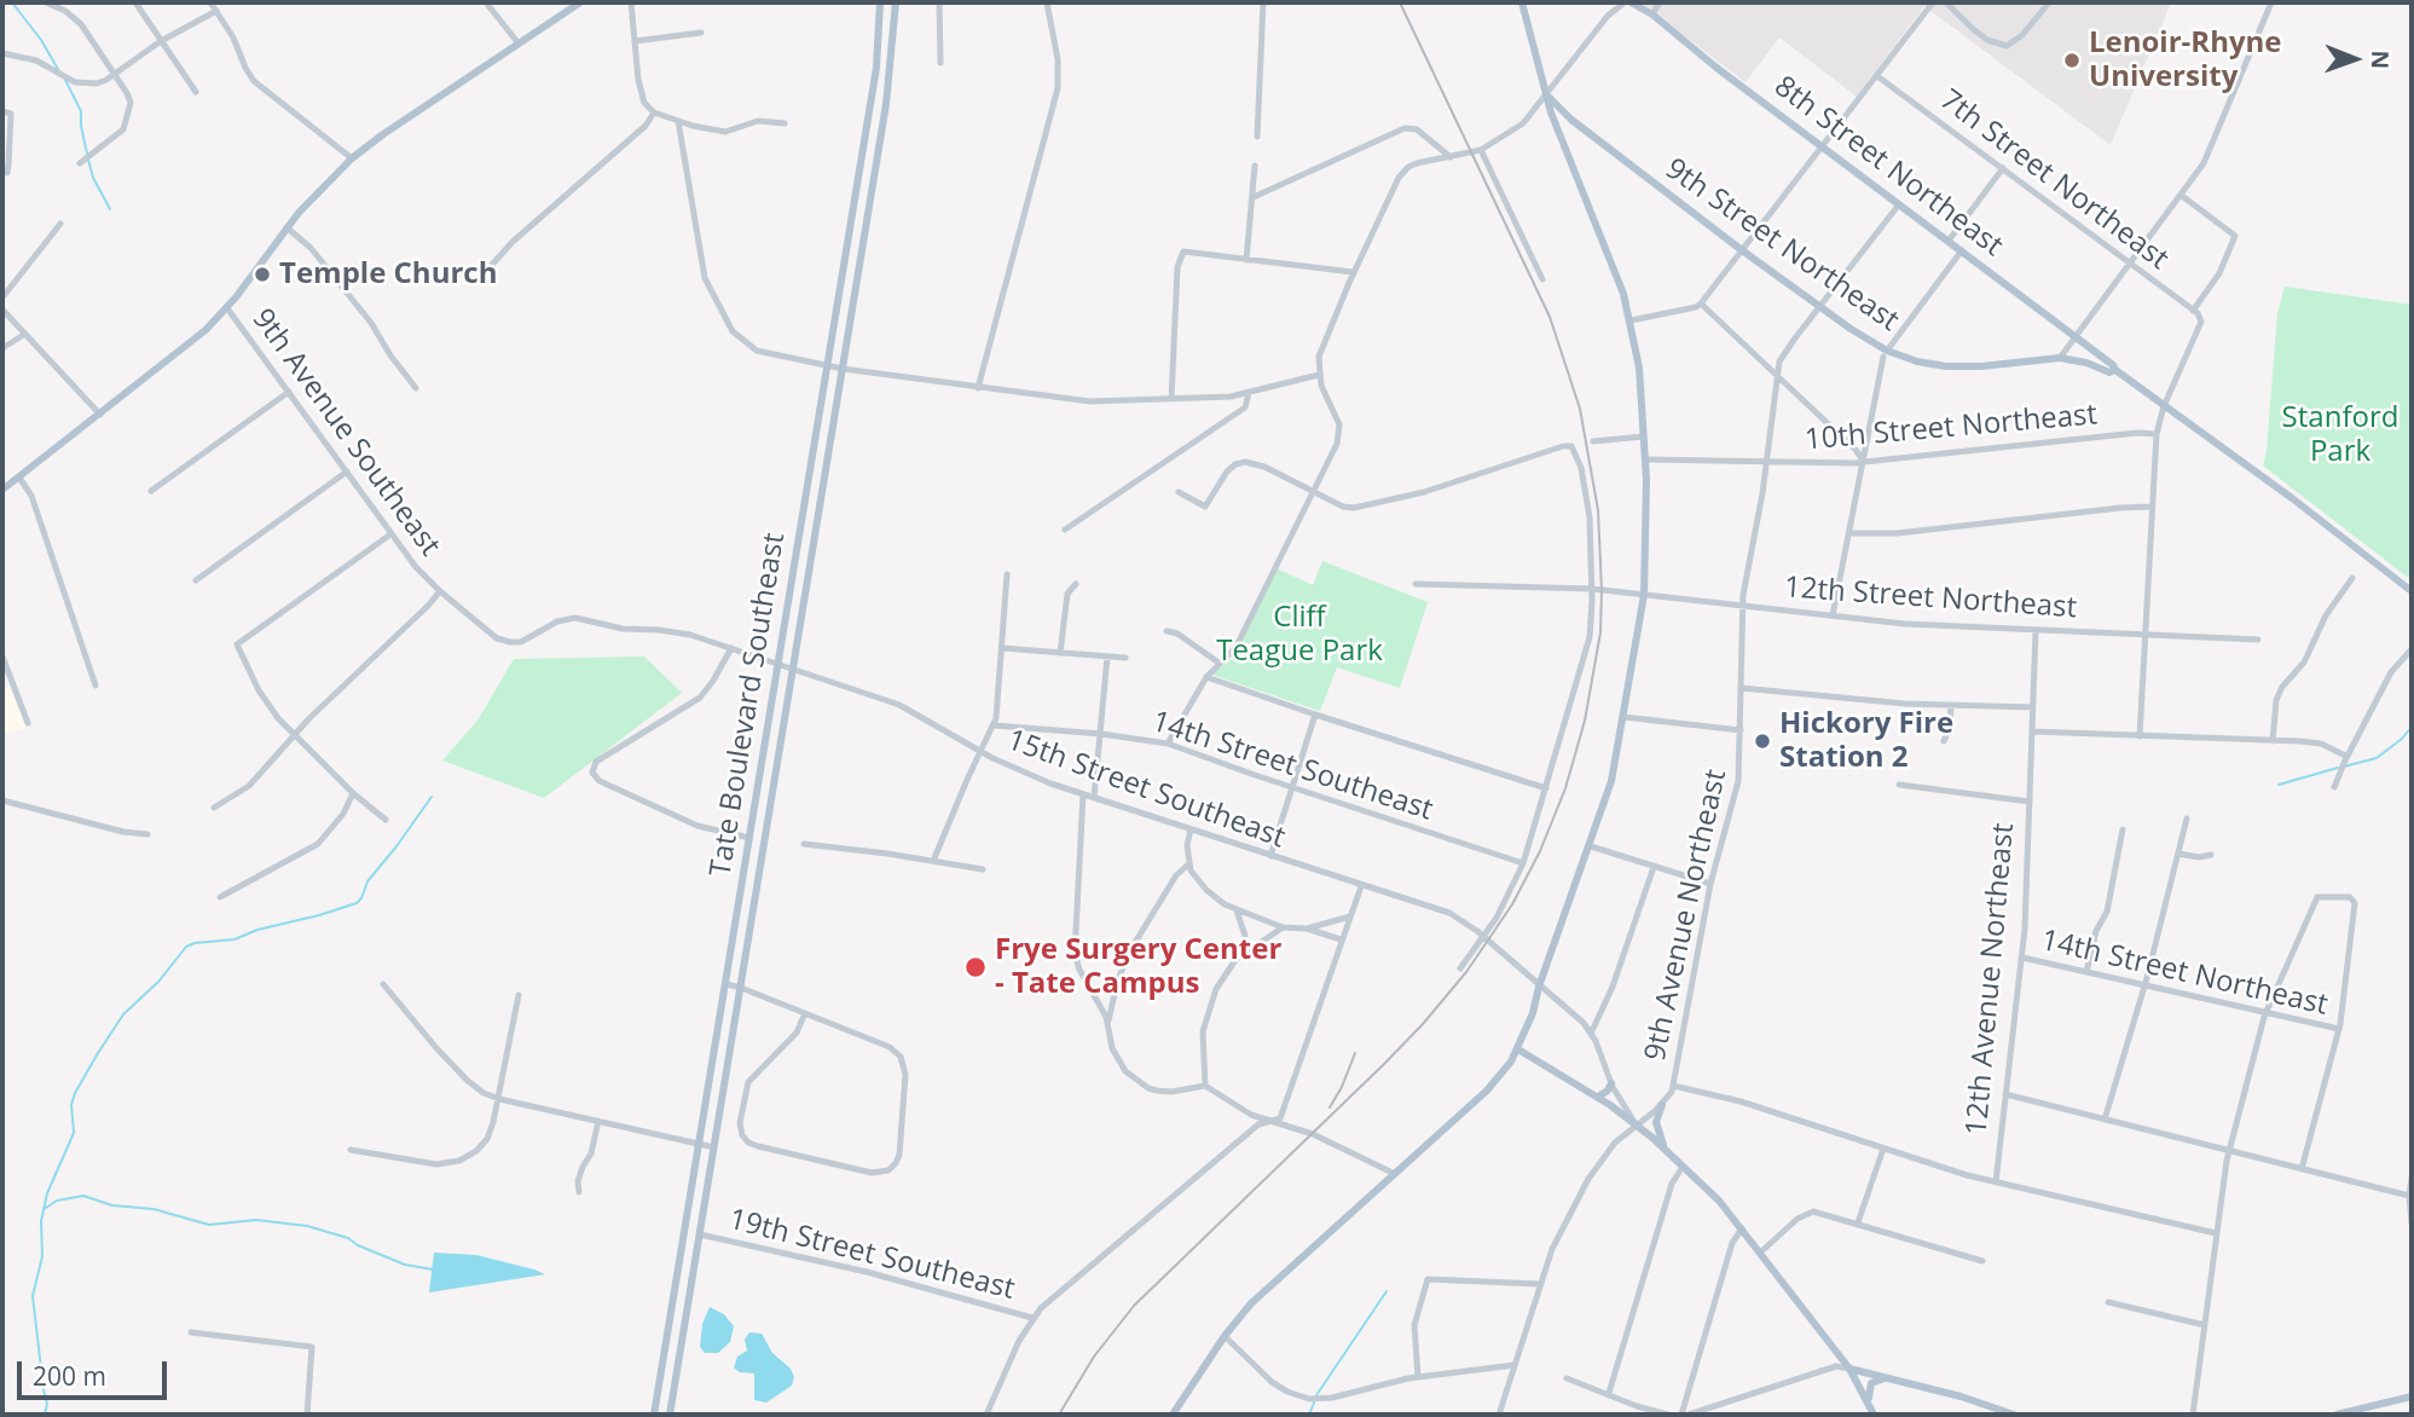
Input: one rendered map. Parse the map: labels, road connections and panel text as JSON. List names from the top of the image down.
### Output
{
  "streets": {
    "main road": ["8th Street Northeast", "9th Street Northeast", "Tate Boulevard Southeast"],
    "street": [
      "7th Street Northeast",
      "10th Street Northeast",
      "9th Avenue Southeast",
      "12th Street Northeast",
      "14th Street Southeast",
      "15th Street Southeast",
      "9th Avenue Northeast",
      "14th Street Northeast",
      "12th Avenue Northeast",
      "19th Street Southeast"
    ]
  },
  "crossings": [
    ["8th Street Northeast", "7th Street Northeast"],
    ["8th Street Northeast", "9th Street Northeast"],
    ["10th Street Northeast", "9th Avenue Northeast"],
    ["9th Avenue Southeast", "15th Street Southeast"],
    ["12th Street Northeast", "9th Avenue Northeast"],
    ["12th Street Northeast", "12th Avenue Northeast"],
    ["Tate Boulevard Southeast", "15th Street Southeast"],
    ["Tate Boulevard Southeast", "19th Street Southeast"],
    ["15th Street Southeast", "9th Avenue Northeast"],
    ["14th Street Northeast", "12th Avenue Northeast"]
  ],
  "parks": ["Stanford Park", "Cliff Teague Park"],
  "places": [
    "Lenoir-Rhyne University",
    "Temple Church",
    "Hickory Fire Station 2",
    "Frye Surgery Center - Tate Campus"
  ],
  "scale_bar": "200 m",
  "north": "right"
}
